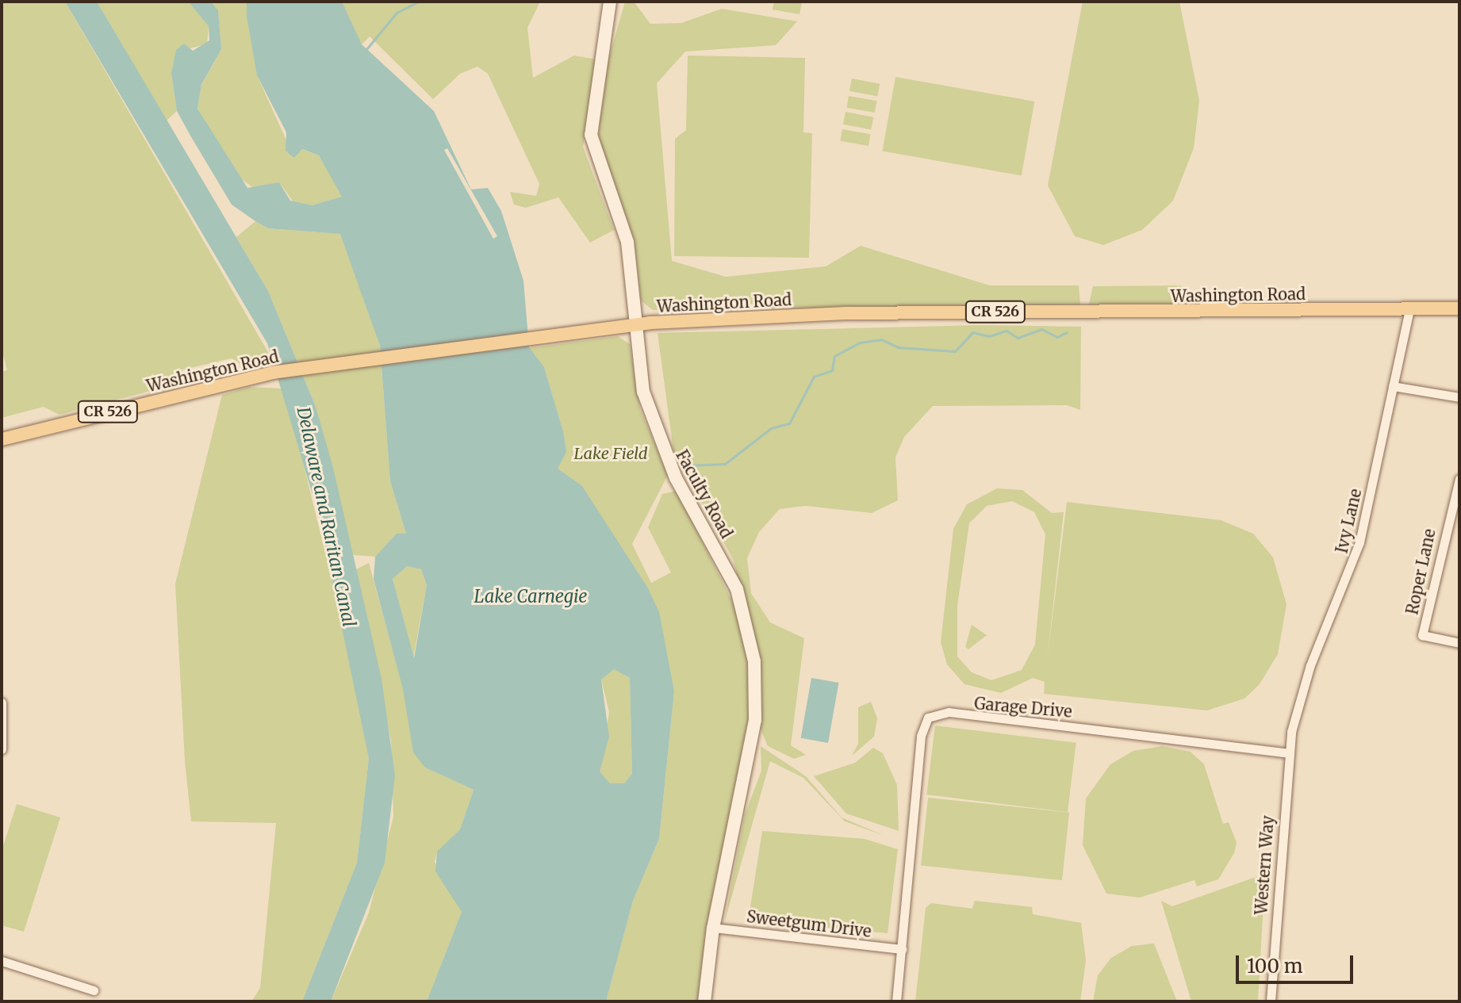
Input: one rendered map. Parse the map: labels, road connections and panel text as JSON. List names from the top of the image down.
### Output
{
  "streets": {
    "main road": ["Washington Road", "CR 526"],
    "street": [
      "Faculty Road",
      "Ivy Lane",
      "Roper Lane",
      "Garage Drive",
      "Western Way",
      "Sweetgum Drive"
    ]
  },
  "crossings": [
    ["Washington Road", "Faculty Road"],
    ["Washington Road", "Ivy Lane"],
    ["Faculty Road", "Sweetgum Drive"],
    ["Ivy Lane", "Western Way"],
    ["Garage Drive", "Western Way"],
    ["Garage Drive", "Sweetgum Drive"]
  ],
  "water": ["Delaware and Raritan Canal", "Lake Carnegie"],
  "parks": ["Lake Field"],
  "scale_bar": "100 m"
}
